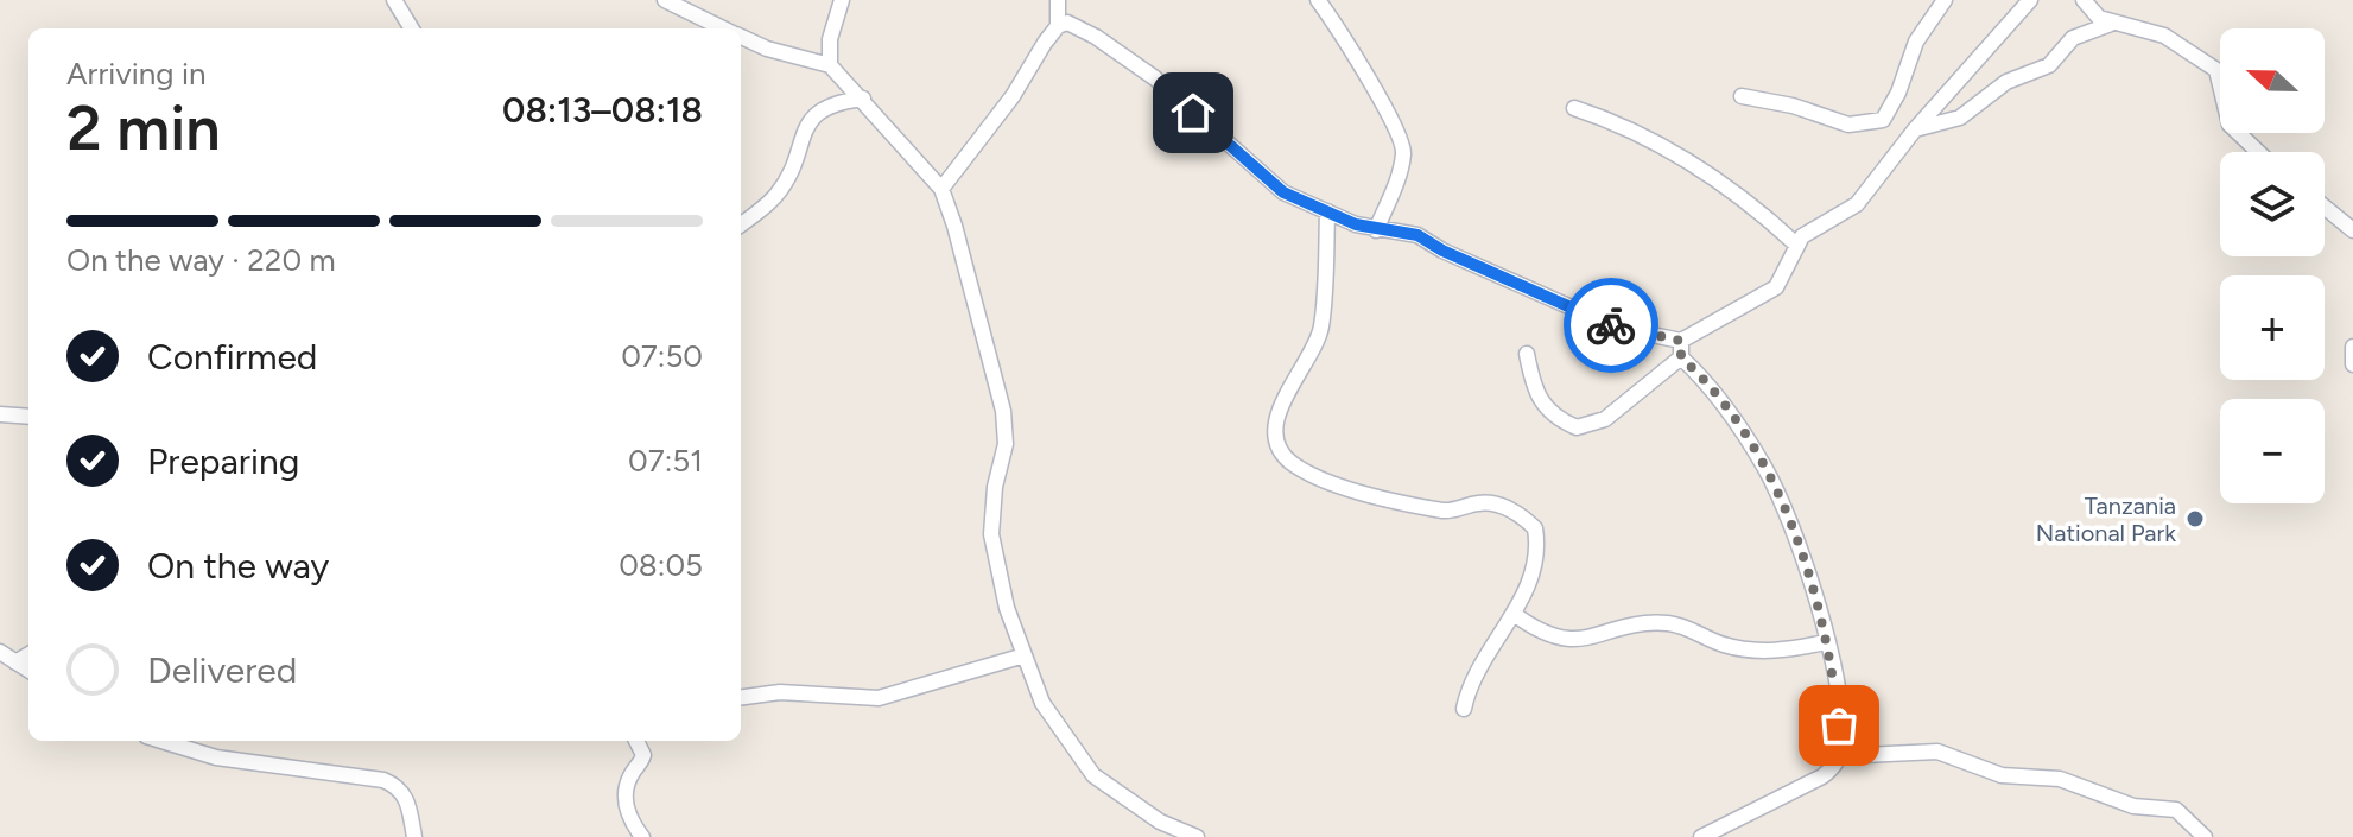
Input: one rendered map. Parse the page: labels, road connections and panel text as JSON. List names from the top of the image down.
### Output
{
  "places": ["Tanzania National Park"],
  "north": "left",
  "page": {
    "map_buttons": ["+", "−"],
    "heading": ["2 min", "Arriving in", "08:13–08:18"],
    "bar": "On the way · 220 m",
    "list": [
      ["Confirmed", "07:50"],
      ["Preparing", "07:51"],
      ["On the way", "08:05"],
      "Delivered"
    ]
  }
}
